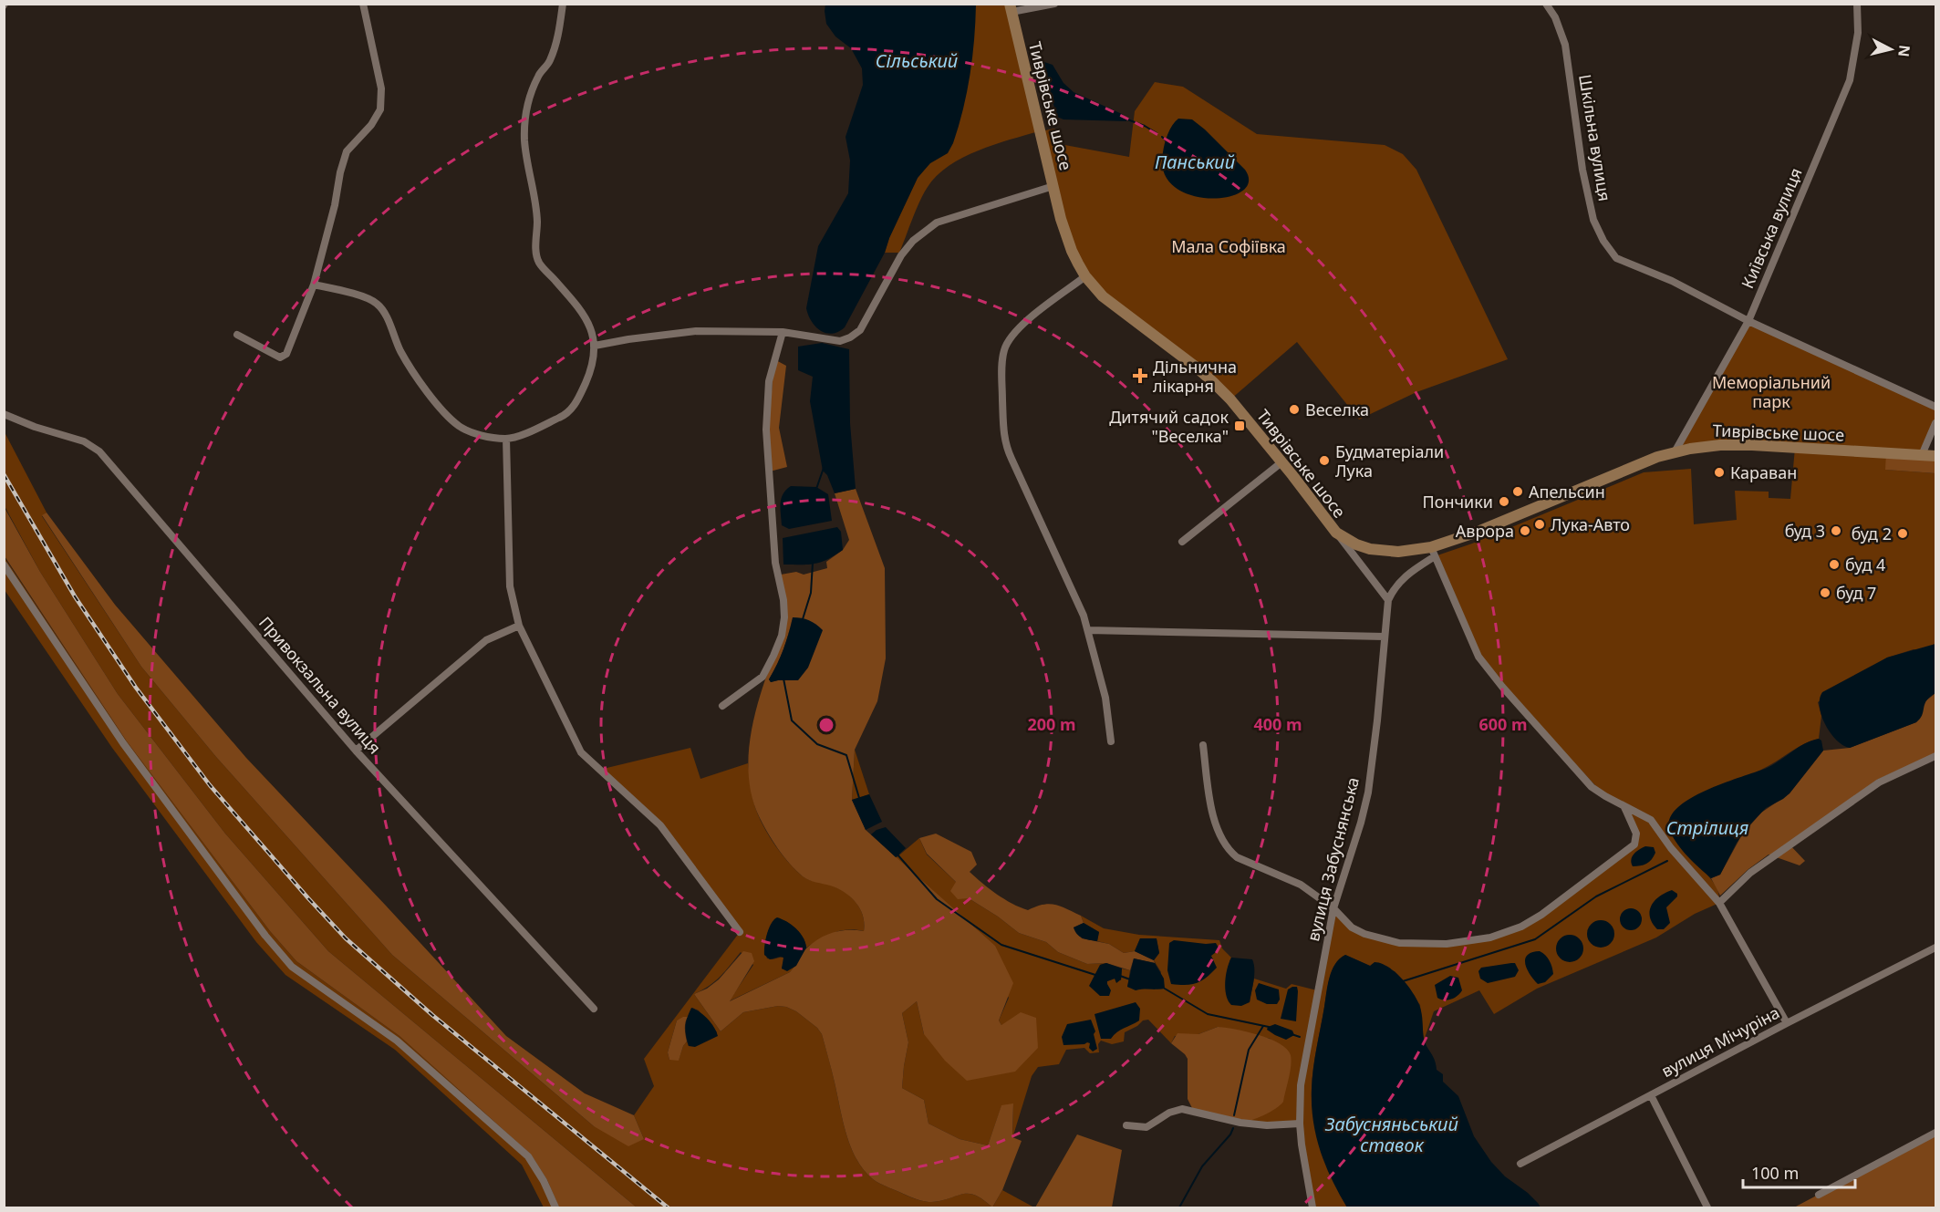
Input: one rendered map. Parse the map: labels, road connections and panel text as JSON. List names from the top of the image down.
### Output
{
  "streets": {
    "main road": ["Тиврівське шосе"],
    "street": [
      "Шкільна вулиця",
      "Київська вулиця",
      "Привокзальна вулиця",
      "вулиця Забуснянська",
      "вулиця Мічуріна"
    ]
  },
  "crossings": [
    ["Тиврівське шосе", "Київська вулиця"],
    ["Шкільна вулиця", "Київська вулиця"]
  ],
  "water": [
    "Сільський",
    "Панський",
    "Стрілиця",
    "Забусняньський ставок"
  ],
  "parks": ["Мала Софіївка", "Меморіальний парк"],
  "places": {
    "health": ["Дільнична лікарня"],
    "other": [
      "Веселка",
      "Будматеріали Лука",
      "Караван",
      "Апельсин",
      "Пончики",
      "Лука-Авто",
      "Аврора",
      "буд 3",
      "буд 2",
      "буд 4",
      "буд 7"
    ],
    "transit": ["Дитячий садок \"Веселка\""]
  },
  "scale_bar": "100 m",
  "north": "right",
  "rings": ["200 m", "400 m", "600 m"]
}
